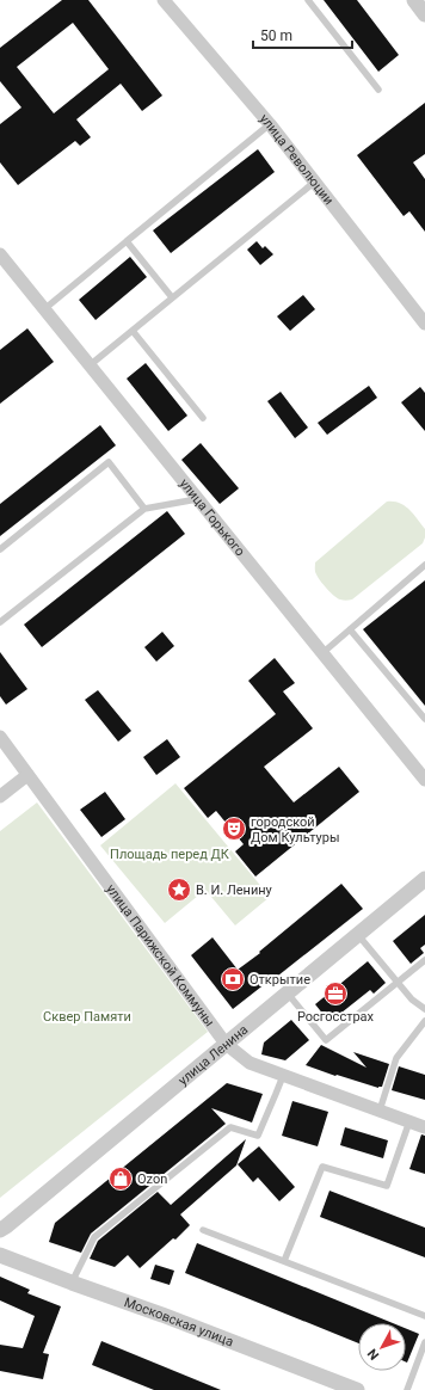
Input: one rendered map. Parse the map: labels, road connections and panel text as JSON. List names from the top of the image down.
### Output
{
  "streets": {
    "street": [
      "улица Революции",
      "улица Горького",
      "улица Парижской Коммуны",
      "улица Ленина",
      "Московская улица"
    ]
  },
  "crossings": [
    ["улица Парижской Коммуны", "улица Ленина"]
  ],
  "parks": ["Площадь перед ДК", "Сквер Памяти"],
  "places": {
    "theatre": ["городской Дом Культуры"],
    "place": ["В. И. Ленину"],
    "bank": ["Открытие"],
    "office": ["Росгосстрах"],
    "shop": ["Ozon"]
  },
  "scale_bar": "50 m",
  "north": "bottom left"
}
